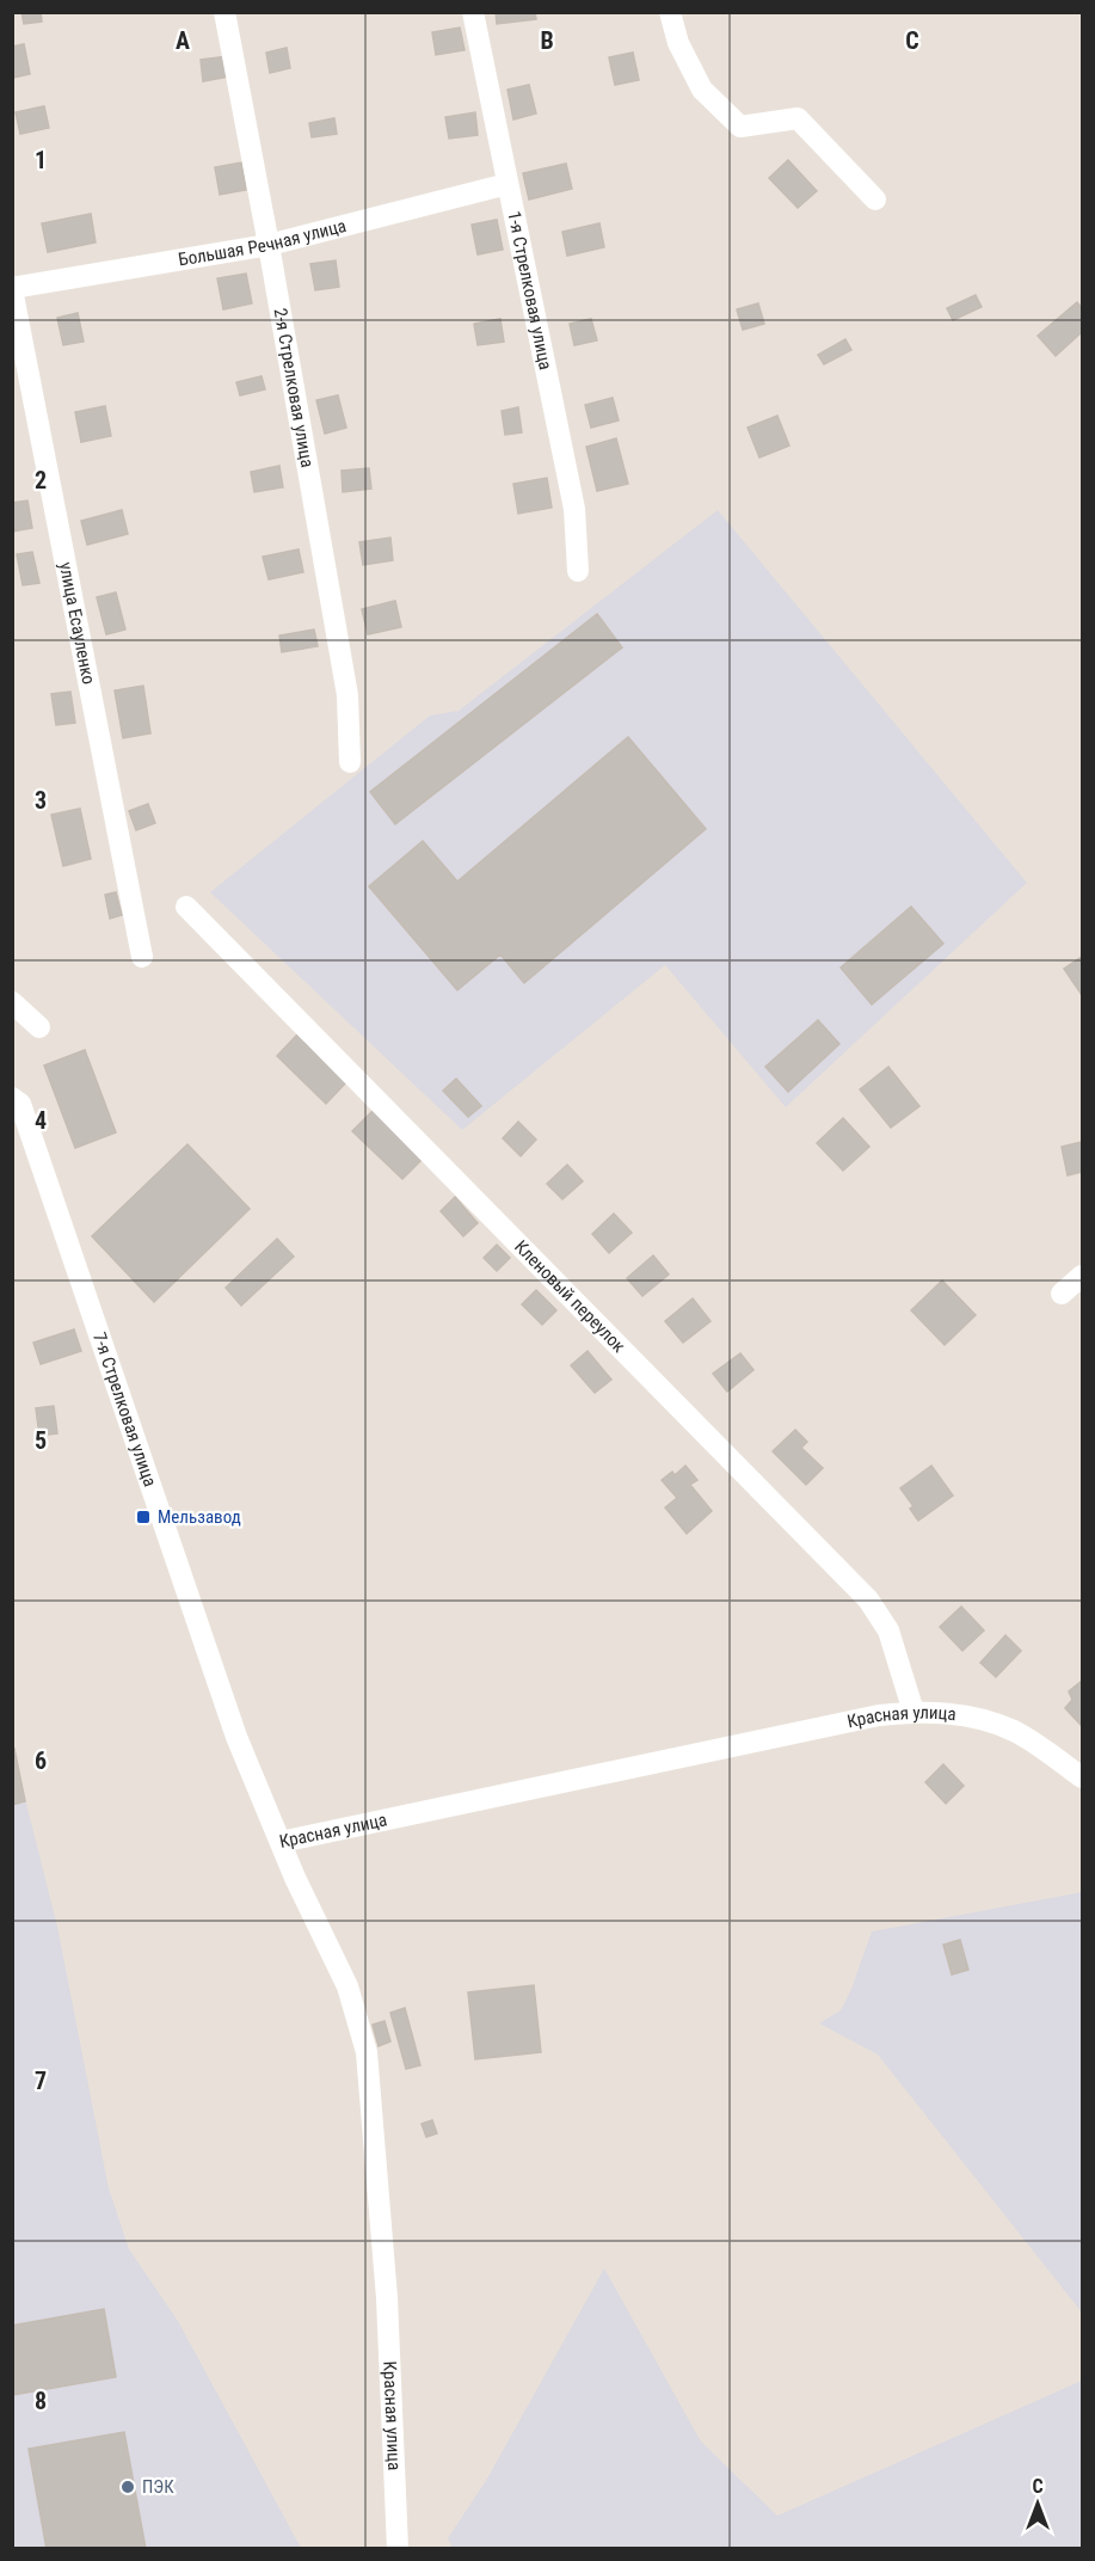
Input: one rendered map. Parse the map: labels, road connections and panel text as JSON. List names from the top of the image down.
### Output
{
  "streets": {
    "street": [
      "Большая Речная улица",
      "1-я Стрелковая улица",
      "2-я Стрелковая улица",
      "улица Есауленко",
      "Кленовый переулок",
      "7-я Стрелковая улица",
      "Красная улица"
    ]
  },
  "crossings": [
    ["Большая Речная улица", "1-я Стрелковая улица"],
    ["Большая Речная улица", "2-я Стрелковая улица"],
    ["Большая Речная улица", "улица Есауленко"],
    ["Кленовый переулок", "Красная улица"],
    ["7-я Стрелковая улица", "Красная улица"]
  ],
  "places": {
    "transit": ["Мельзавод"],
    "other": ["ПЭК"]
  },
  "north": "top",
  "grid": {
    "columns": ["A", "B", "C"],
    "rows": [
      "1",
      "2",
      "3",
      "4",
      "5",
      "6",
      "7",
      "8"
    ]
  }
}
